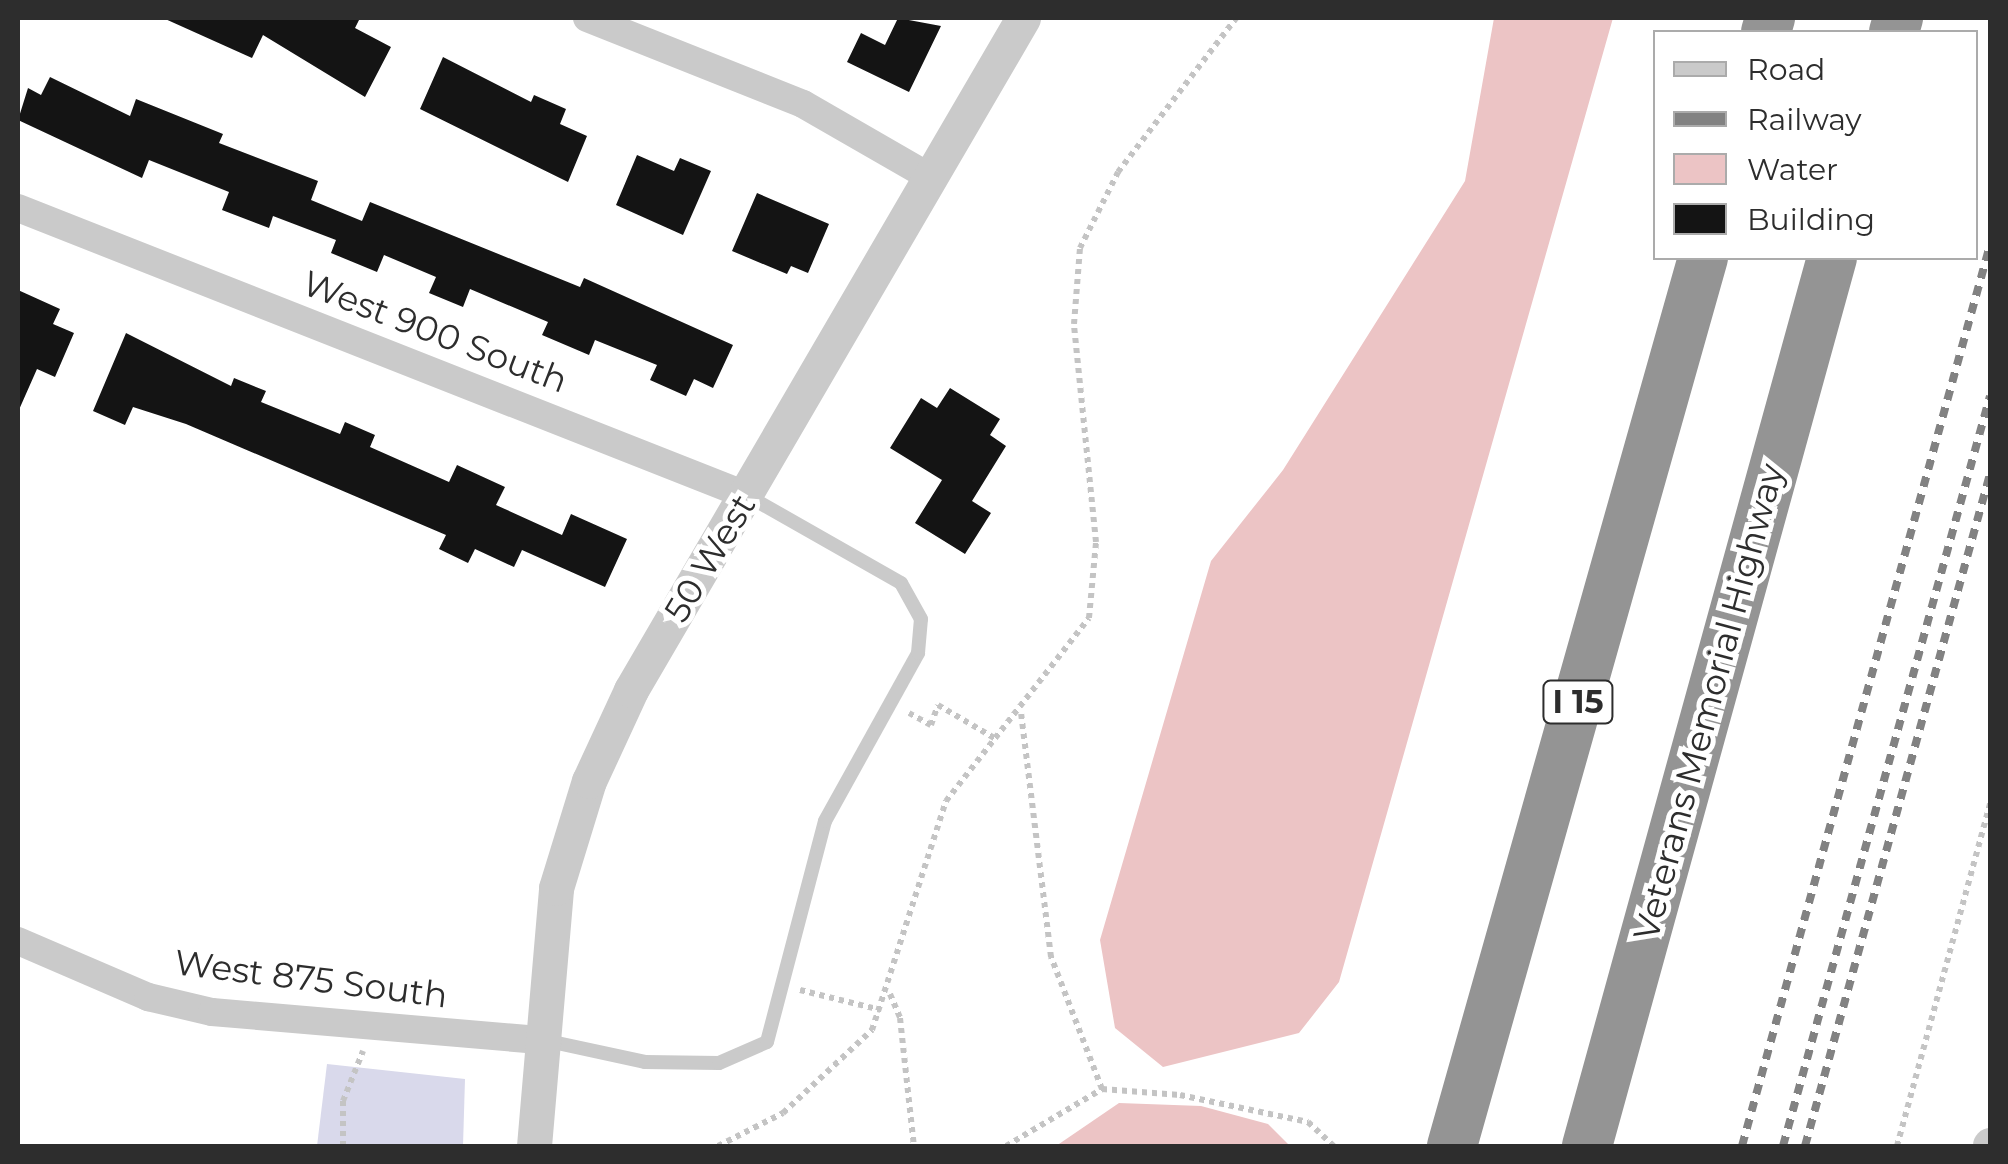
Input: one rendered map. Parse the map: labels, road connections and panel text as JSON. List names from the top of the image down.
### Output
{
  "streets": {
    "highway": ["I 15", "Veterans Memorial Highway"],
    "street": ["West 900 South", "50 West", "West 875 South"]
  },
  "crossings": [
    ["West 900 South", "50 West"],
    ["50 West", "West 875 South"]
  ],
  "legend": [
    "Road",
    "Railway",
    "Water",
    "Building"
  ]
}
